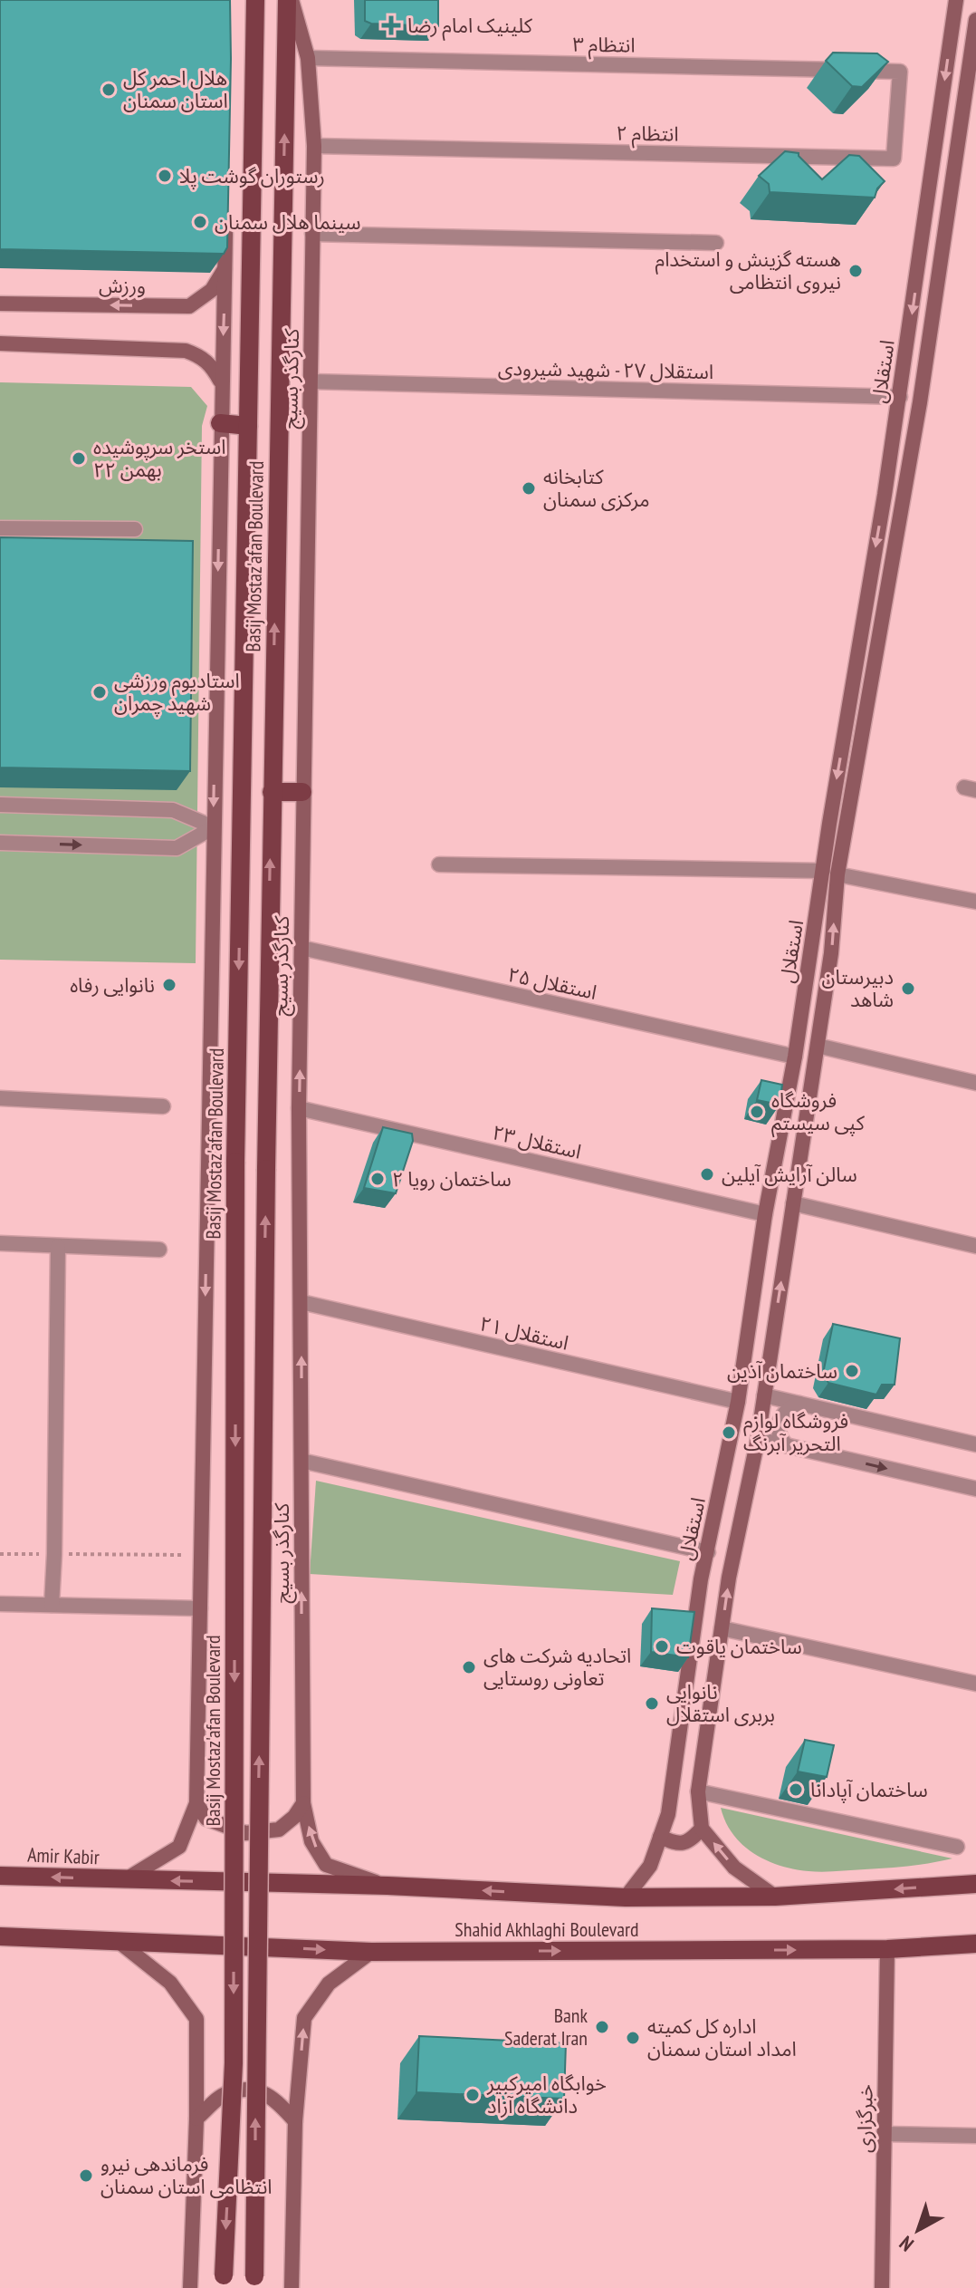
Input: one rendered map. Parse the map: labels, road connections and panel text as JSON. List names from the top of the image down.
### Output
{
  "streets": {
    "main road": [
      "ورزش",
      "استقلال",
      "کنارگذر بسیج",
      "Basij Mostaz'afan Boulevard",
      "Amir Kabir",
      "Shahid Akhlaghi Boulevard",
      "خبرگزاری"
    ],
    "street": [
      "انتظام ۳",
      "انتظام ۲",
      "استقلال ۲۷ - شهید شیرودی",
      "استقلال ۲۵",
      "استقلال ۲۳",
      "استقلال ۲۱"
    ]
  },
  "crossings": [
    ["انتظام ۳", "انتظام ۲"],
    ["انتظام ۳", "کنارگذر بسیج"],
    ["انتظام ۲", "کنارگذر بسیج"],
    ["استقلال ۲۷ - شهید شیرودی", "استقلال"],
    ["استقلال ۲۷ - شهید شیرودی", "کنارگذر بسیج"],
    ["استقلال", "استقلال ۲۵"],
    ["استقلال", "استقلال ۲۳"],
    ["استقلال", "استقلال ۲۱"],
    ["استقلال", "Shahid Akhlaghi Boulevard"],
    ["کنارگذر بسیج", "Basij Mostaz'afan Boulevard"],
    ["کنارگذر بسیج", "استقلال ۲۵"],
    ["کنارگذر بسیج", "استقلال ۲۳"],
    ["کنارگذر بسیج", "استقلال ۲۱"],
    ["کنارگذر بسیج", "Shahid Akhlaghi Boulevard"],
    ["Amir Kabir", "Shahid Akhlaghi Boulevard"],
    ["Shahid Akhlaghi Boulevard", "خبرگزاری"]
  ],
  "one_way": ["ورزش"],
  "places": {
    "health": ["کلینیک امام رضا"],
    "other": [
      "هلال احمر کل استان سمنان",
      "رستوران گوشت پلا",
      "سینما هلال سمنان",
      "هسته گزینش و استخدام نیروی انتظامی",
      "استخر سرپوشیده ۲۲ بهمن",
      "کتابخانه مرکزی سمنان",
      "استادیوم ورزشی شهید چمران",
      "نانوایی رفاه",
      "دبیرستان شاهد",
      "فروشگاه کپی سیستم",
      "سالن آرایش آیلین",
      "ساختمان رویا ۲",
      "ساختمان آذین",
      "فروشگاه لوازم التحریر آبرنگ",
      "ساختمان یاقوت",
      "اتحادیه شرکت های تعاونی روستایی",
      "نانوایی بربری استقلال",
      "ساختمان آپادانا",
      "Bank Saderat Iran",
      "اداره کل کمیته امداد استان سمنان",
      "خوابگاه امیرکبیر دانشگاه آزاد",
      "فرماندهی نیرو انتظامی استان سمنان"
    ]
  },
  "north": "bottom left"
}
